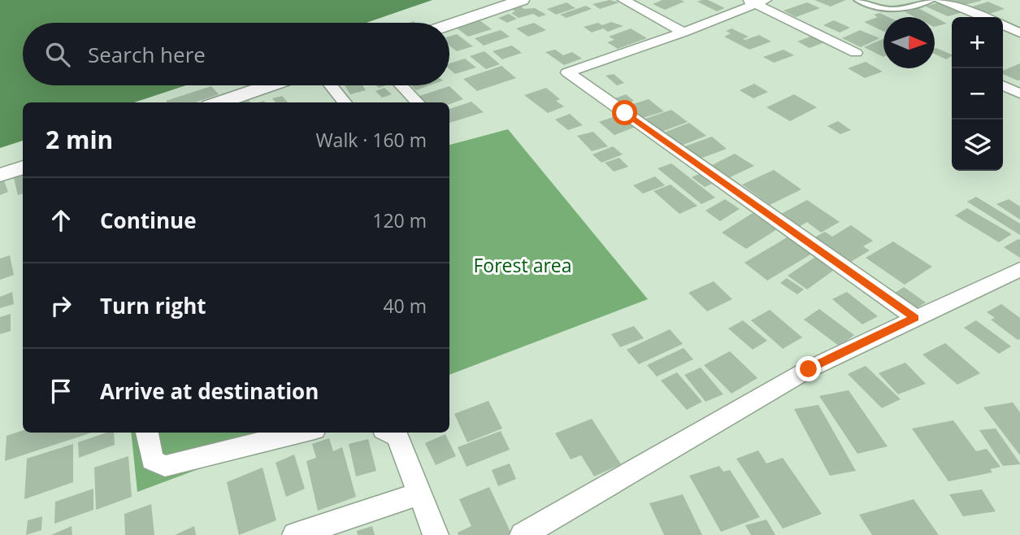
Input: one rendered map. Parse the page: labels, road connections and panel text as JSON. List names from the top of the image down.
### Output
{
  "parks": ["Forest area"],
  "north": "right",
  "page": {
    "map_buttons": ["+", "−"],
    "search": "Search here",
    "heading": ["2 min", "Walk · 160 m"],
    "list": [
      ["Continue", "120 m"],
      ["Turn right", "40 m"],
      "Arrive at destination"
    ]
  }
}
